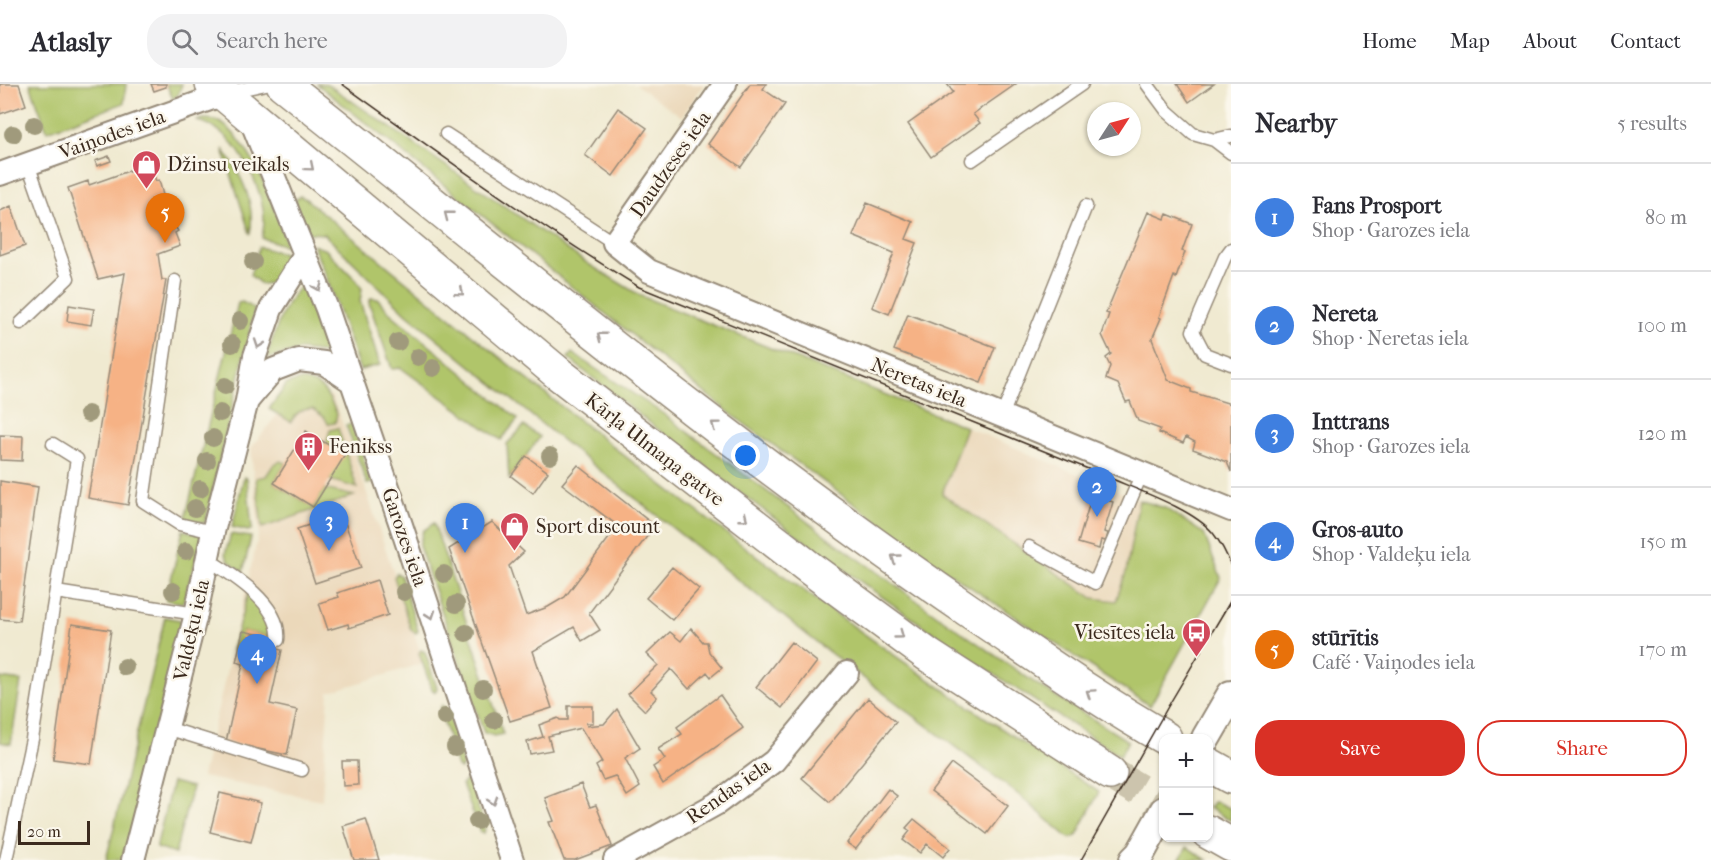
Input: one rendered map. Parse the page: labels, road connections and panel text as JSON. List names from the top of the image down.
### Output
{
  "streets": {
    "highway": ["Kārļa Ulmaņa gatve"],
    "street": [
      "Vaiņodes iela",
      "Daudzeses iela",
      "Neretas iela",
      "Garozes iela",
      "Valdeķu iela",
      "Rendas iela"
    ]
  },
  "crossings": [
    ["Vaiņodes iela", "Kārļa Ulmaņa gatve"],
    ["Daudzeses iela", "Neretas iela"],
    ["Kārļa Ulmaņa gatve", "Garozes iela"],
    ["Garozes iela", "Valdeķu iela"]
  ],
  "one_way": ["Garozes iela"],
  "places": {
    "shop": ["Džinsu veikals", "Sport discount"],
    "building": ["Fenikss"],
    "bus stop": ["Viesītes iela"]
  },
  "scale_bar": "20 m",
  "north": "top right",
  "page": {
    "header": "Atlasly",
    "search": "Search here",
    "nav": [
      "Home",
      "Map",
      "About",
      "Contact"
    ],
    "heading": ["Nearby", "5 results"],
    "list": [
      {
        "mark": "1",
        "name": "Fans Prosport",
        "note": "Shop · Garozes iela",
        "value": "80 m"
      },
      {
        "mark": "2",
        "name": "Nereta",
        "note": "Shop · Neretas iela",
        "value": "100 m"
      },
      {
        "mark": "3",
        "name": "Inttrans",
        "note": "Shop · Garozes iela",
        "value": "120 m"
      },
      {
        "mark": "4",
        "name": "Gros-auto",
        "note": "Shop · Valdeķu iela",
        "value": "150 m"
      },
      {
        "mark": "5",
        "name": "stūrītis",
        "note": "Café · Vaiņodes iela",
        "value": "170 m"
      }
    ],
    "pins": [
      "5",
      "2",
      "3",
      "1",
      "4"
    ],
    "buttons": ["Save", "Share"],
    "map_buttons": ["+", "−"],
    "scale": "20 m"
  }
}
